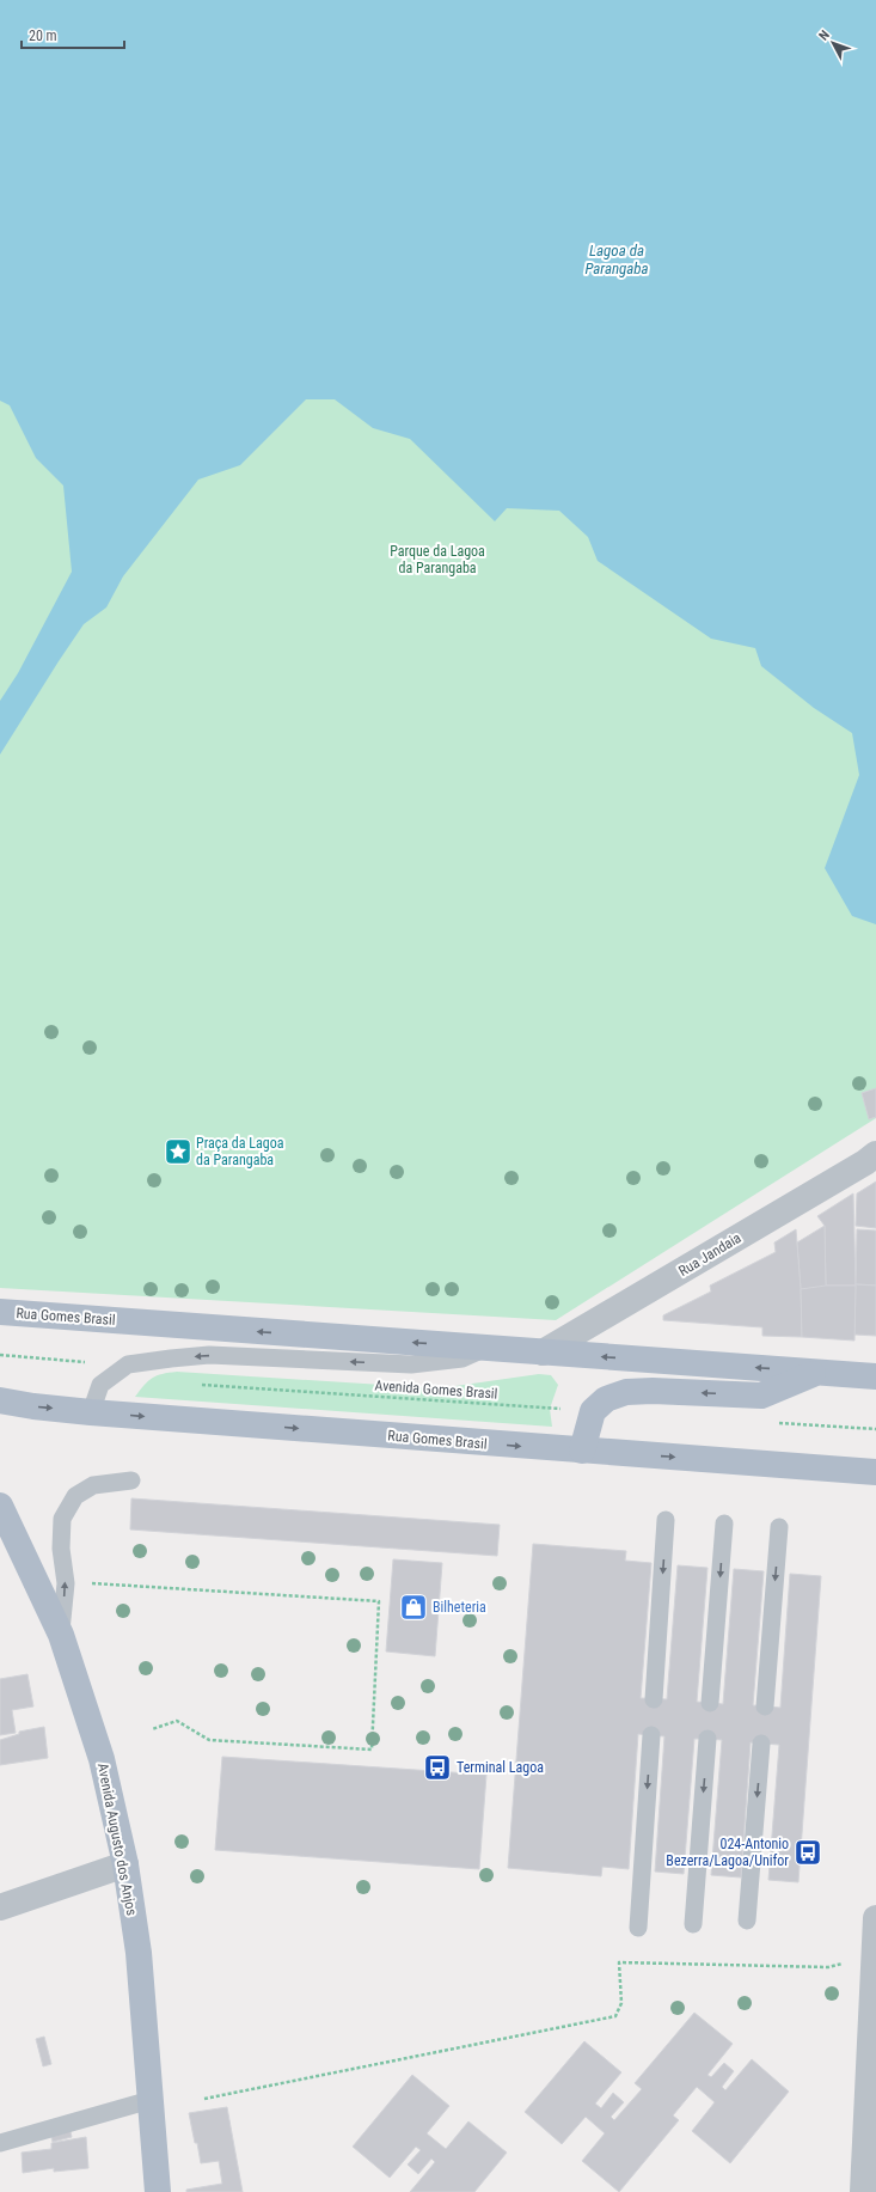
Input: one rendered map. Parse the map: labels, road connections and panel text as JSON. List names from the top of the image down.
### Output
{
  "streets": {
    "main road": ["Rua Gomes Brasil", "Avenida Augusto dos Anjos"],
    "street": ["Rua Jandaia"],
    "path": ["Avenida Gomes Brasil"]
  },
  "crossings": [
    ["Rua Jandaia", "Rua Gomes Brasil"]
  ],
  "water": ["Lagoa da Parangaba"],
  "parks": ["Parque da Lagoa da Parangaba"],
  "places": {
    "place": ["Praça da Lagoa da Parangaba"],
    "shop": ["Bilheteria"],
    "bus stop": ["Terminal Lagoa", "024-Antonio Bezerra/Lagoa/Unifor"]
  },
  "scale_bar": "20 m",
  "north": "top left"
}
